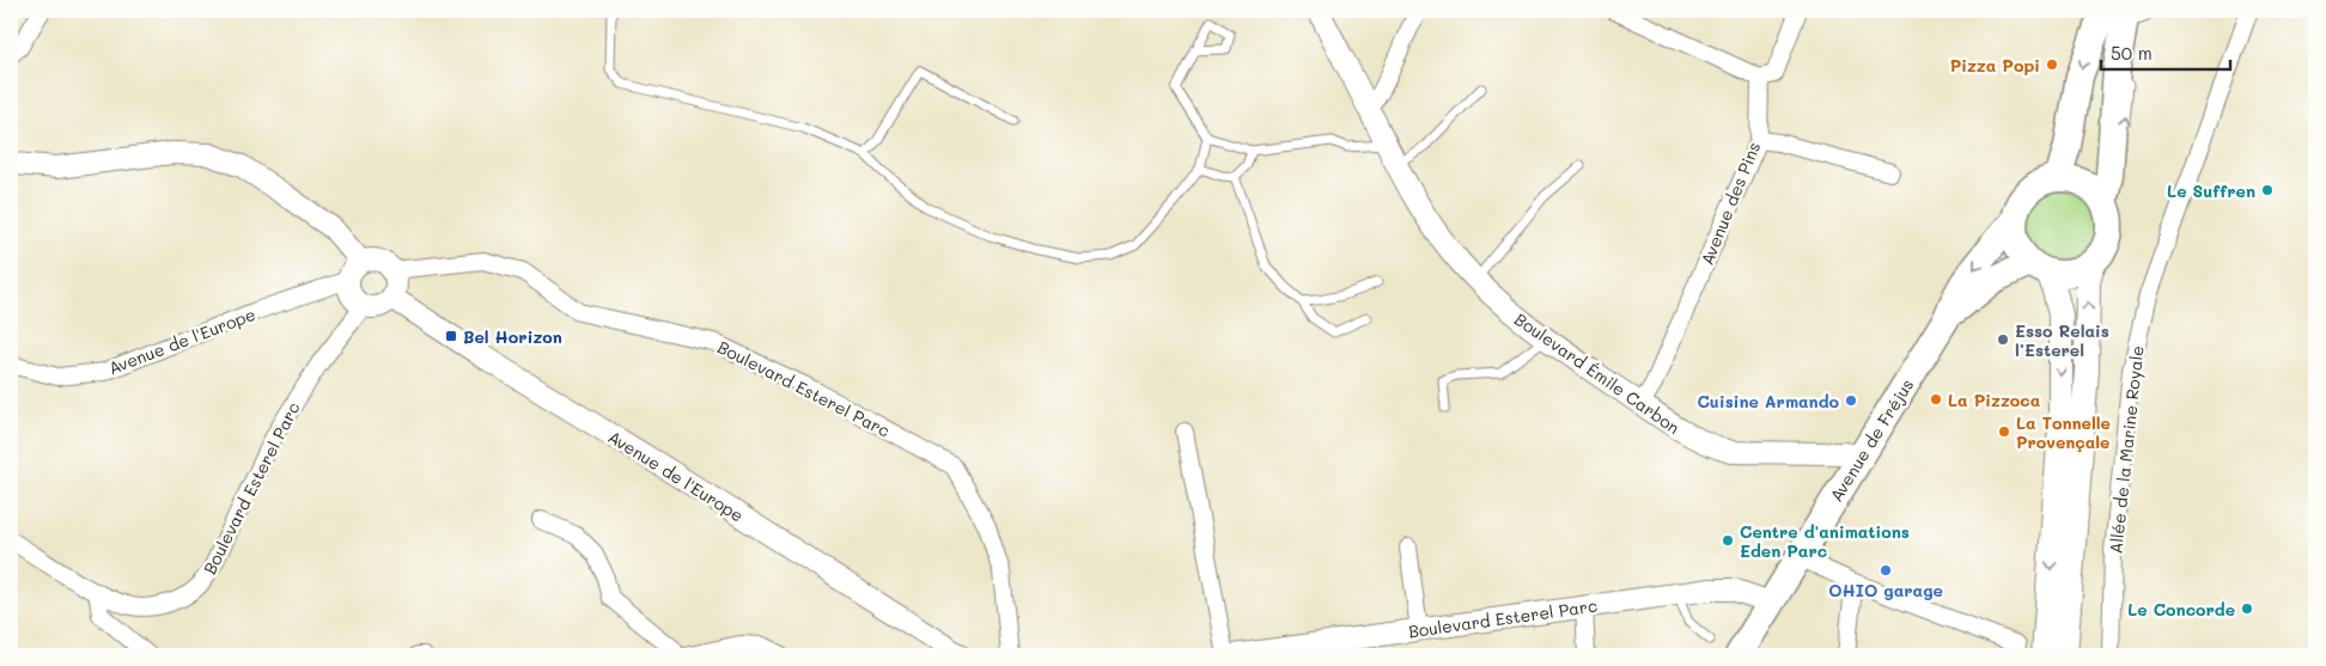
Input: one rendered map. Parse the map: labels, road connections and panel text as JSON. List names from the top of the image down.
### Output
{
  "streets": {
    "main road": ["Avenue de Fréjus"],
    "street": [
      "Avenue des Pins",
      "Avenue de l'Europe",
      "Boulevard Émile Carbon",
      "Boulevard Esterel Parc",
      "Allée de la Marine Royale"
    ]
  },
  "crossings": [
    ["Avenue des Pins", "Boulevard Émile Carbon"],
    ["Avenue de l'Europe", "Boulevard Esterel Parc"],
    ["Boulevard Émile Carbon", "Avenue de Fréjus"],
    ["Boulevard Esterel Parc", "Avenue de Fréjus"]
  ],
  "places": {
    "other": [
      "Pizza Popi",
      "Le Suffren",
      "Esso Relais l’Esterel",
      "La Pizzoca",
      "Cuisine Armando",
      "La Tonnelle Provençale",
      "Centre d'animations Eden Parc",
      "OHIO garage",
      "Le Concorde"
    ],
    "transit": ["Bel Horizon"]
  },
  "scale_bar": "50 m"
}
